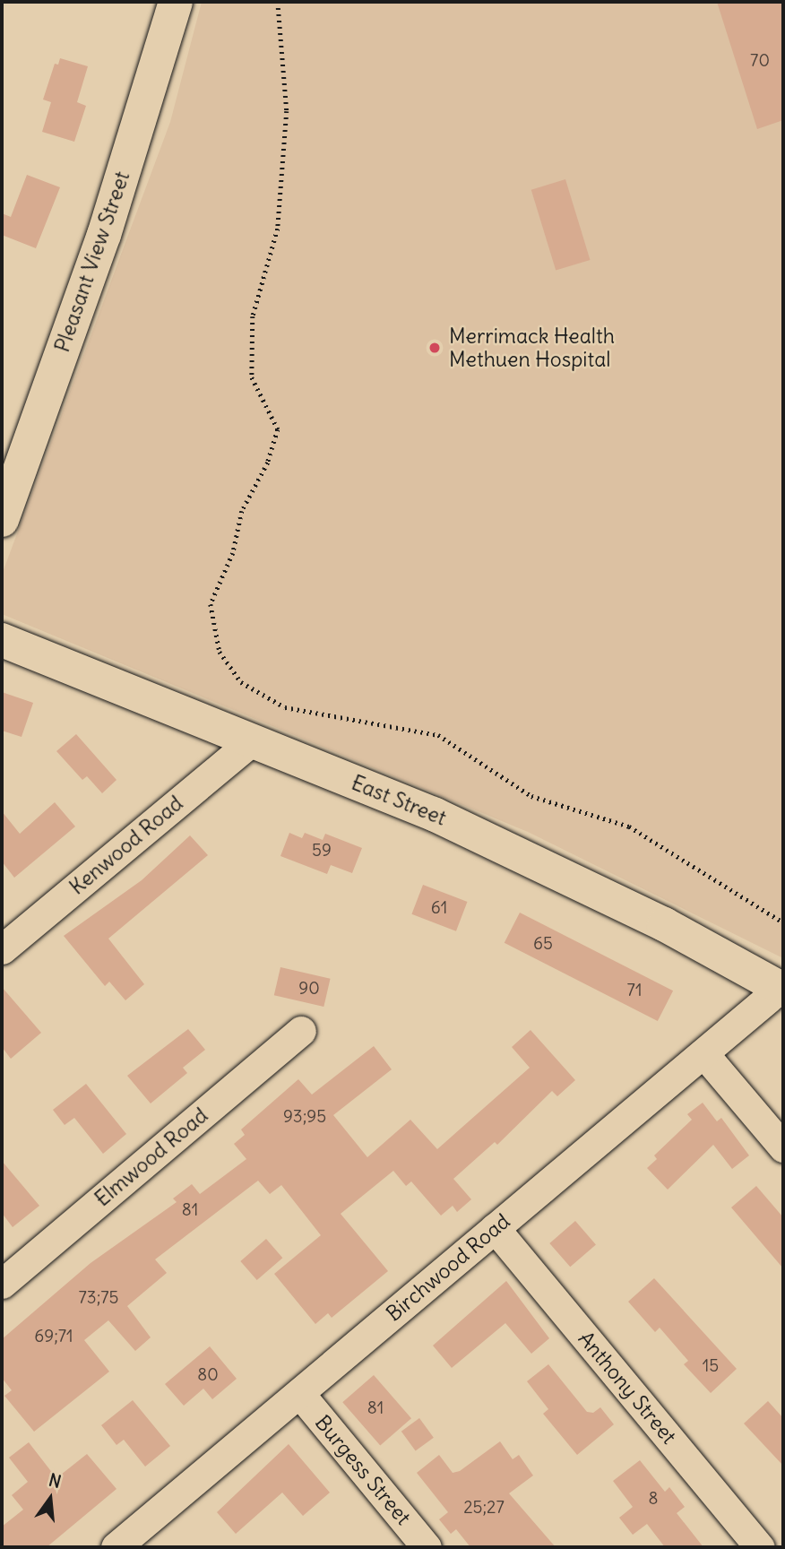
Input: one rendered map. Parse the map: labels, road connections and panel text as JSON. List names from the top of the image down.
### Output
{
  "streets": {
    "main road": ["Pleasant View Street", "East Street"],
    "street": [
      "Kenwood Road",
      "Elmwood Road",
      "Birchwood Road",
      "Anthony Street",
      "Burgess Street"
    ]
  },
  "crossings": [
    ["East Street", "Kenwood Road"],
    ["East Street", "Birchwood Road"],
    ["Birchwood Road", "Anthony Street"],
    ["Birchwood Road", "Burgess Street"]
  ],
  "places": ["Merrimack Health Methuen Hospital"],
  "house_numbers": [
    "70",
    "59",
    "61",
    "65",
    "90",
    "71",
    "93;95",
    "81",
    "73;75",
    "69;71",
    "15",
    "80",
    "81",
    "8",
    "25;27"
  ],
  "north": "top"
}
